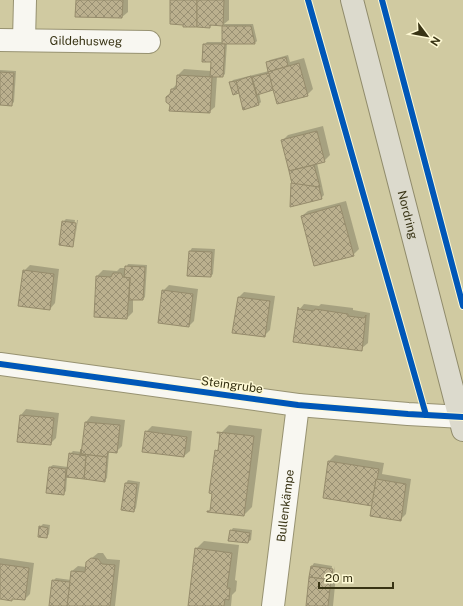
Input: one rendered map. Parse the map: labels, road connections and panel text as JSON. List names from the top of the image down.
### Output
{
  "streets": {
    "main road": ["Nordring"],
    "street": ["Gildehusweg", "Steingrube", "Bullenkämpe"]
  },
  "crossings": [
    ["Nordring", "Steingrube"],
    ["Steingrube", "Bullenkämpe"]
  ],
  "scale_bar": "20 m",
  "north": "bottom right"
}
